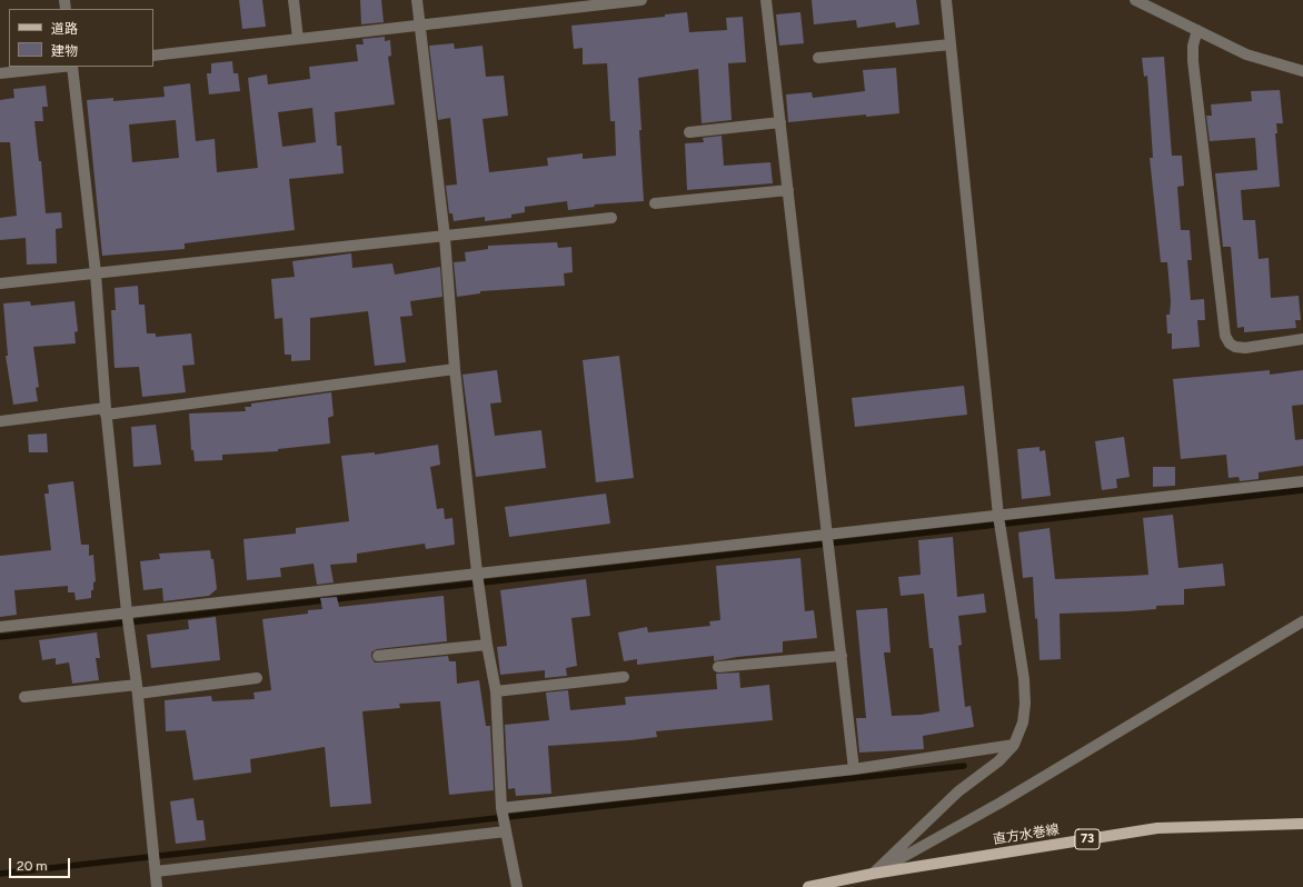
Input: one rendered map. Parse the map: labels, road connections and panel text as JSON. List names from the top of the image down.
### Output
{
  "streets": {
    "main road": ["直方水巻線", "73"]
  },
  "legend": ["道路", "建物"],
  "scale_bar": "20 m"
}
